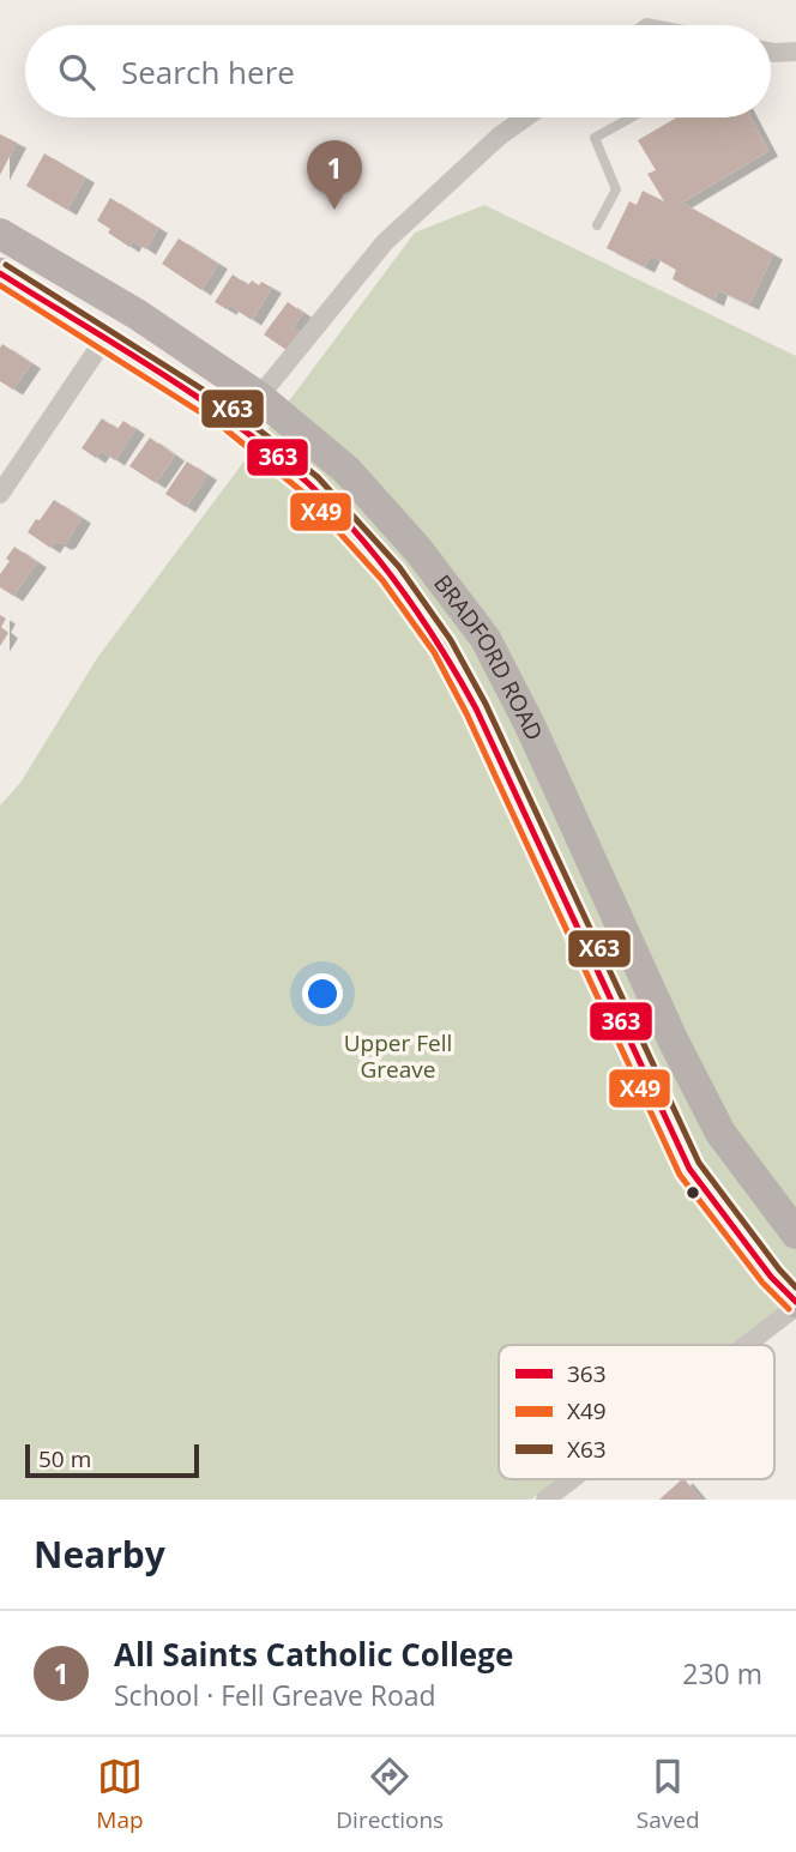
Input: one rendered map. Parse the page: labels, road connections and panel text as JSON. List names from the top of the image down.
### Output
{
  "streets": {
    "main road": ["BRADFORD ROAD"]
  },
  "parks": ["Upper Fell Greave"],
  "lines": ["transit line X63", "transit line 363", "transit line X49"],
  "legend": ["363", "X49", "X63"],
  "scale_bar": "50 m",
  "page": {
    "search": "Search here",
    "pins": "1",
    "scale": "50 m",
    "heading": "Nearby",
    "list": [
      {
        "mark": "1",
        "name": "All Saints Catholic College",
        "note": "School · Fell Greave Road",
        "value": "230 m"
      }
    ],
    "nav": ["Map", "Directions", "Saved"]
  }
}
